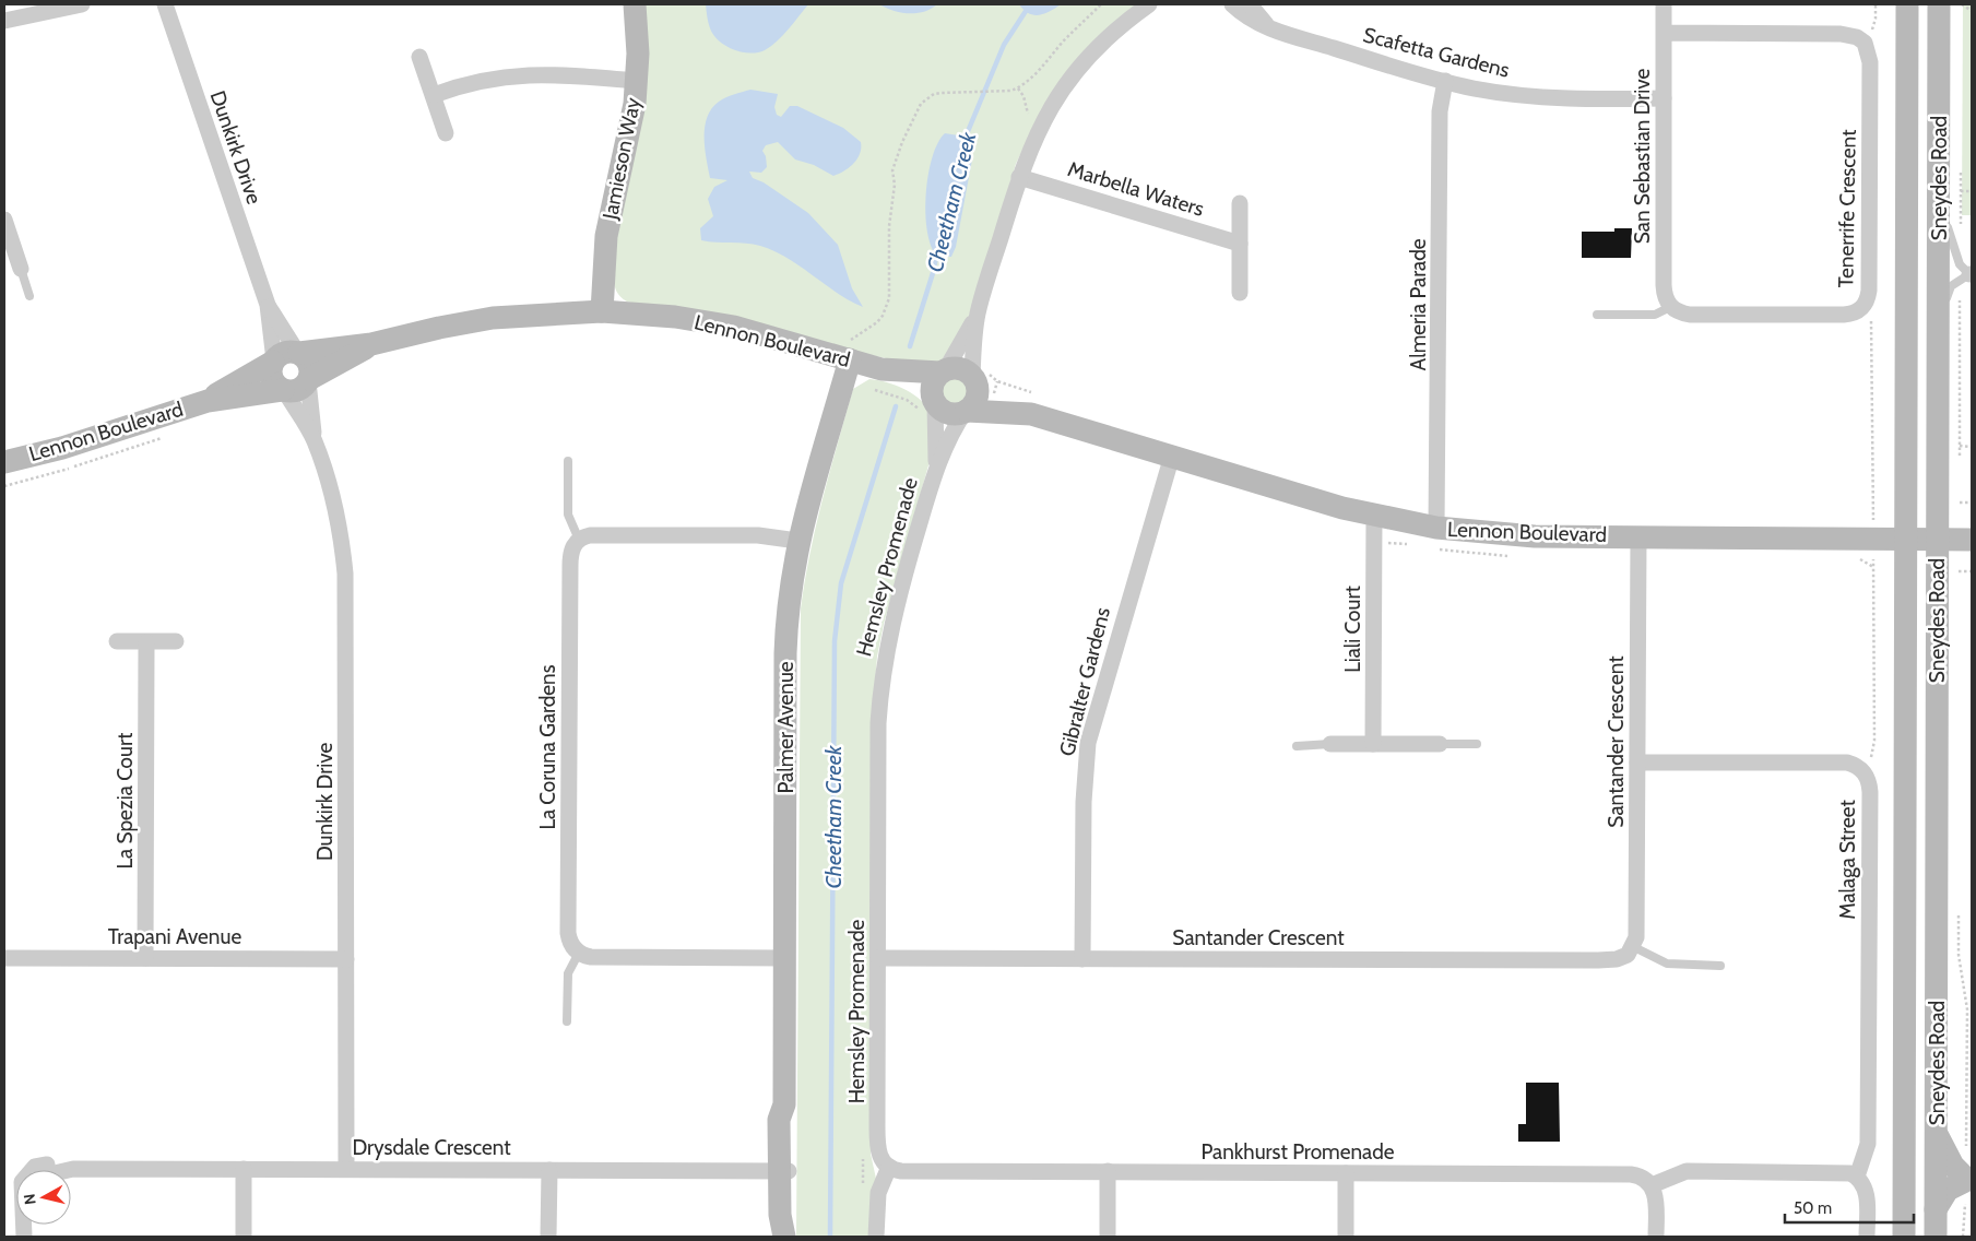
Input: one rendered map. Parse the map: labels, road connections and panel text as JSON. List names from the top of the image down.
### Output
{
  "streets": {
    "street": [
      "Scafetta Gardens",
      "Dunkirk Drive",
      "San Sebastian Drive",
      "Jamieson Way",
      "Sneydes Road",
      "Marbella Waters",
      "Tenerrife Crescent",
      "Almeria Parade",
      "Lennon Boulevard",
      "Hemsley Promenade",
      "Liali Court",
      "Gibralter Gardens",
      "Palmer Avenue",
      "Santander Crescent",
      "La Coruna Gardens",
      "La Spezia Court",
      "Malaga Street",
      "Trapani Avenue",
      "Drysdale Crescent",
      "Pankhurst Promenade"
    ]
  },
  "crossings": [
    ["Scafetta Gardens", "San Sebastian Drive"],
    ["Scafetta Gardens", "Almeria Parade"],
    ["Dunkirk Drive", "Lennon Boulevard"],
    ["Dunkirk Drive", "Trapani Avenue"],
    ["Dunkirk Drive", "Drysdale Crescent"],
    ["San Sebastian Drive", "Tenerrife Crescent"],
    ["Jamieson Way", "Lennon Boulevard"],
    ["Sneydes Road", "Lennon Boulevard"],
    ["Almeria Parade", "Lennon Boulevard"],
    ["Lennon Boulevard", "Hemsley Promenade"],
    ["Lennon Boulevard", "Liali Court"],
    ["Lennon Boulevard", "Gibralter Gardens"],
    ["Lennon Boulevard", "Palmer Avenue"],
    ["Lennon Boulevard", "Santander Crescent"],
    ["Hemsley Promenade", "Santander Crescent"],
    ["Hemsley Promenade", "Pankhurst Promenade"],
    ["Gibralter Gardens", "Santander Crescent"],
    ["Palmer Avenue", "Drysdale Crescent"],
    ["Santander Crescent", "Malaga Street"],
    ["La Spezia Court", "Trapani Avenue"]
  ],
  "water": ["Cheetham Creek"],
  "scale_bar": "50 m",
  "north": "left"
}
